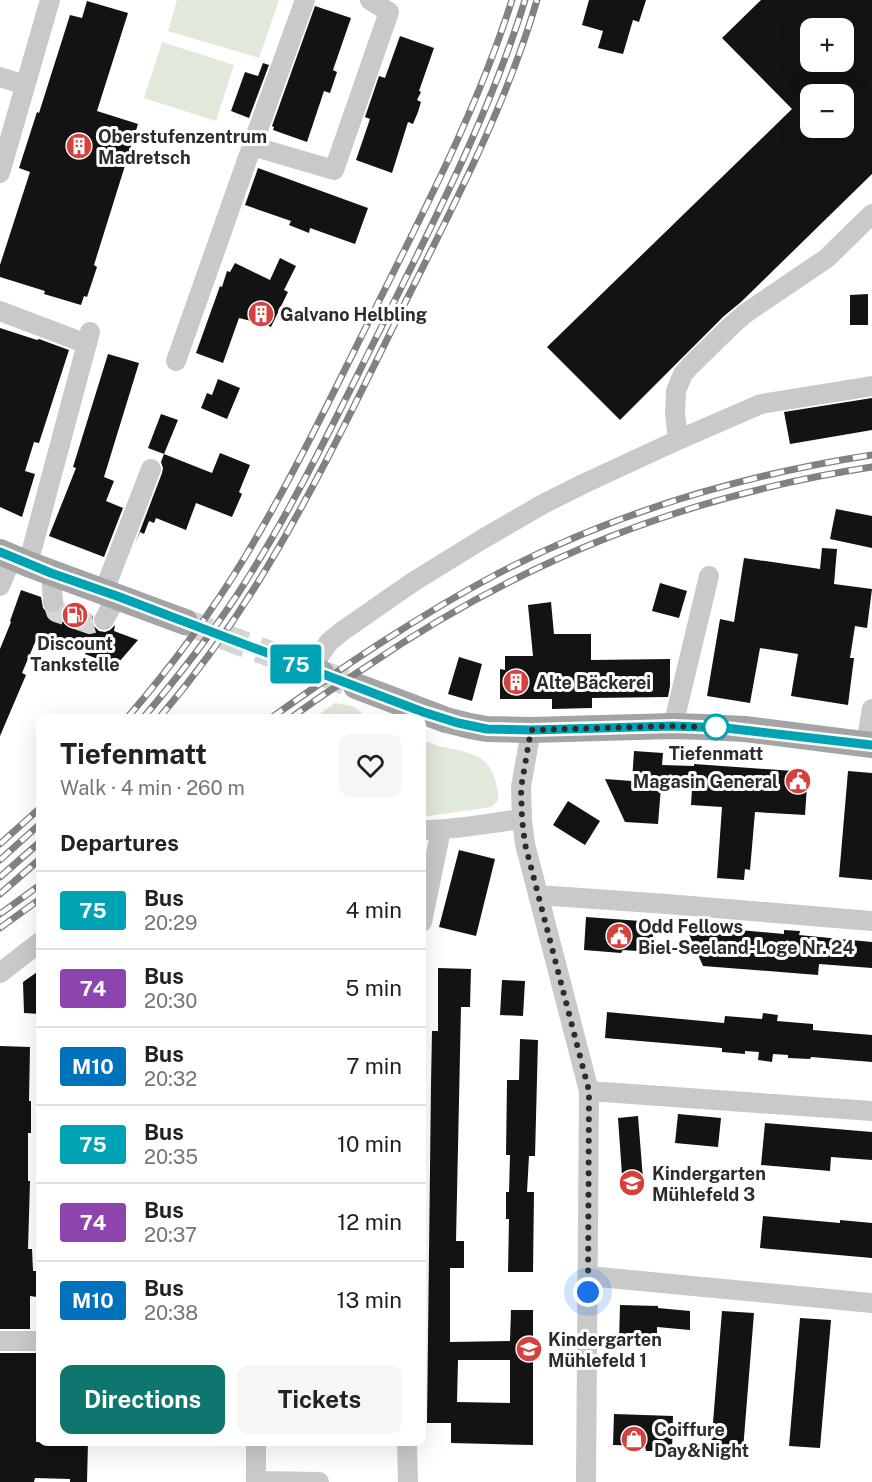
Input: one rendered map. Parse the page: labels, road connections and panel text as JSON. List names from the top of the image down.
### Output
{
  "places": {
    "building": ["Oberstufenzentrum Madretsch", "Galvano Helbling", "Alte Bäckerei"],
    "fuel station": ["Discount Tankstelle"],
    "other": ["Tiefenmatt"],
    "public building": ["Magasin General", "Odd Fellows Biel-Seeland-Loge Nr. 24"],
    "school or university": ["Kindergarten Mühlefeld 3", "Kindergarten Mühlefeld 1"],
    "shop": ["Coiffure Day&Night"]
  },
  "lines": ["bus line 75"],
  "page": {
    "on_map": "75",
    "map_buttons": ["+", "−"],
    "heading": [
      ["Tiefenmatt", "Walk · 4 min · 260 m"],
      "Departures"
    ],
    "list": [
      {
        "mark": "75",
        "name": "Bus",
        "note": "20:29",
        "value": "4 min"
      },
      {
        "mark": "74",
        "name": "Bus",
        "note": "20:30",
        "value": "5 min"
      },
      {
        "mark": "M10",
        "name": "Bus",
        "note": "20:32",
        "value": "7 min"
      },
      {
        "mark": "75",
        "name": "Bus",
        "note": "20:35",
        "value": "10 min"
      },
      {
        "mark": "74",
        "name": "Bus",
        "note": "20:37",
        "value": "12 min"
      },
      {
        "mark": "M10",
        "name": "Bus",
        "note": "20:38",
        "value": "13 min"
      }
    ],
    "buttons": ["Directions", "Tickets"]
  }
}
